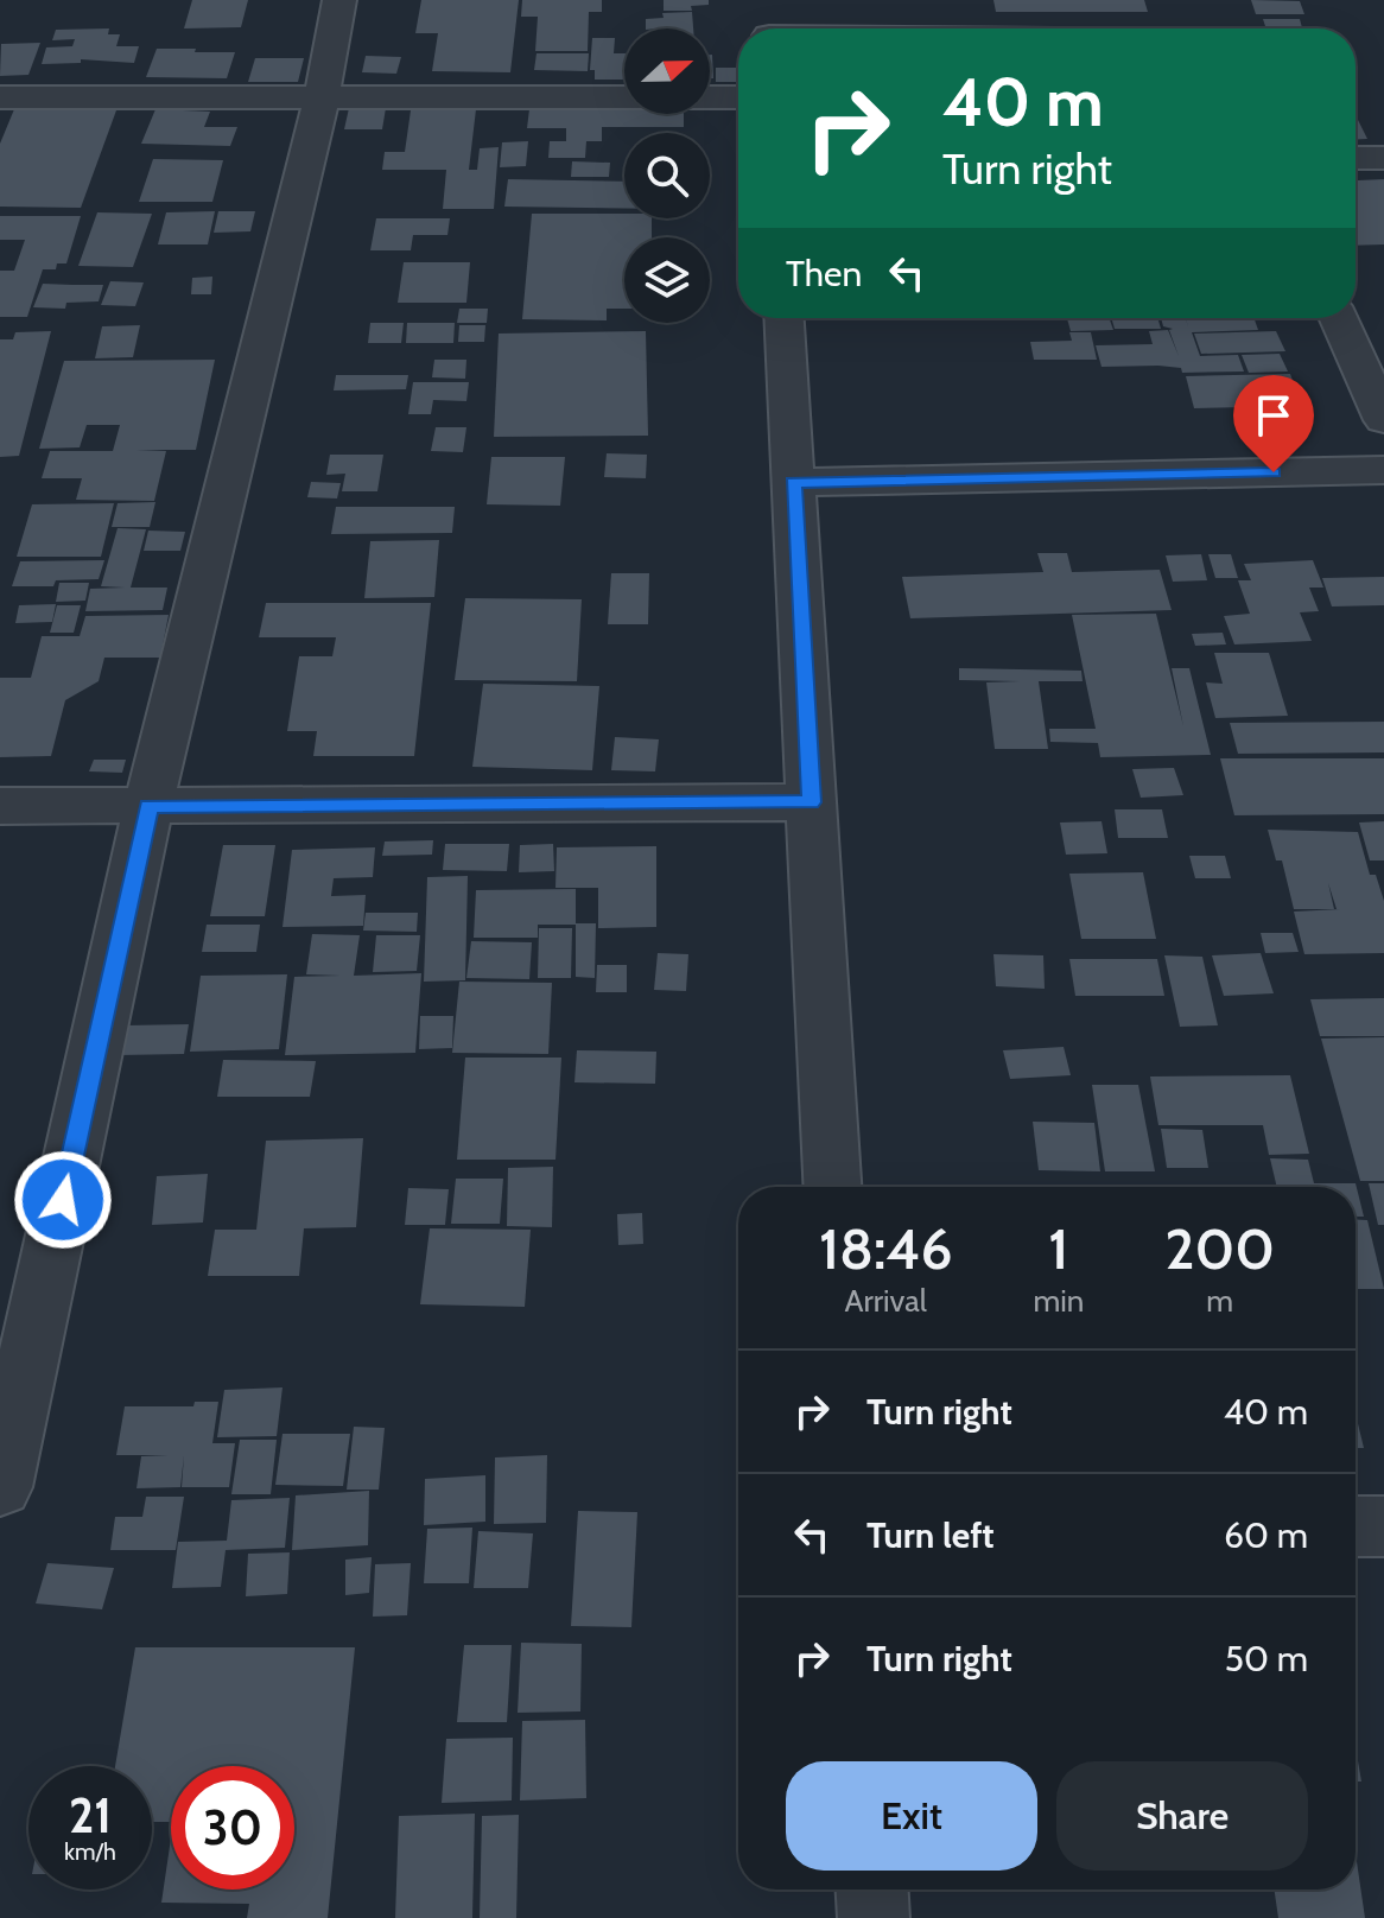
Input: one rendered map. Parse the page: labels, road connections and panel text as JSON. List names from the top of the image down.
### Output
{
  "north": "right",
  "page": {
    "turn": ["40 m", "Turn right"],
    "then": "Then",
    "eta": [
      "18:46",
      "Arrival",
      "1",
      "min",
      "200",
      "m"
    ],
    "list": [
      {
        "name": "Turn right",
        "value": "40 m"
      },
      {
        "name": "Turn left",
        "value": "60 m"
      },
      {
        "name": "Turn right",
        "value": "50 m"
      }
    ],
    "buttons": ["Exit", "Share"],
    "speed": "21 km/h",
    "limit": "30"
  }
}
